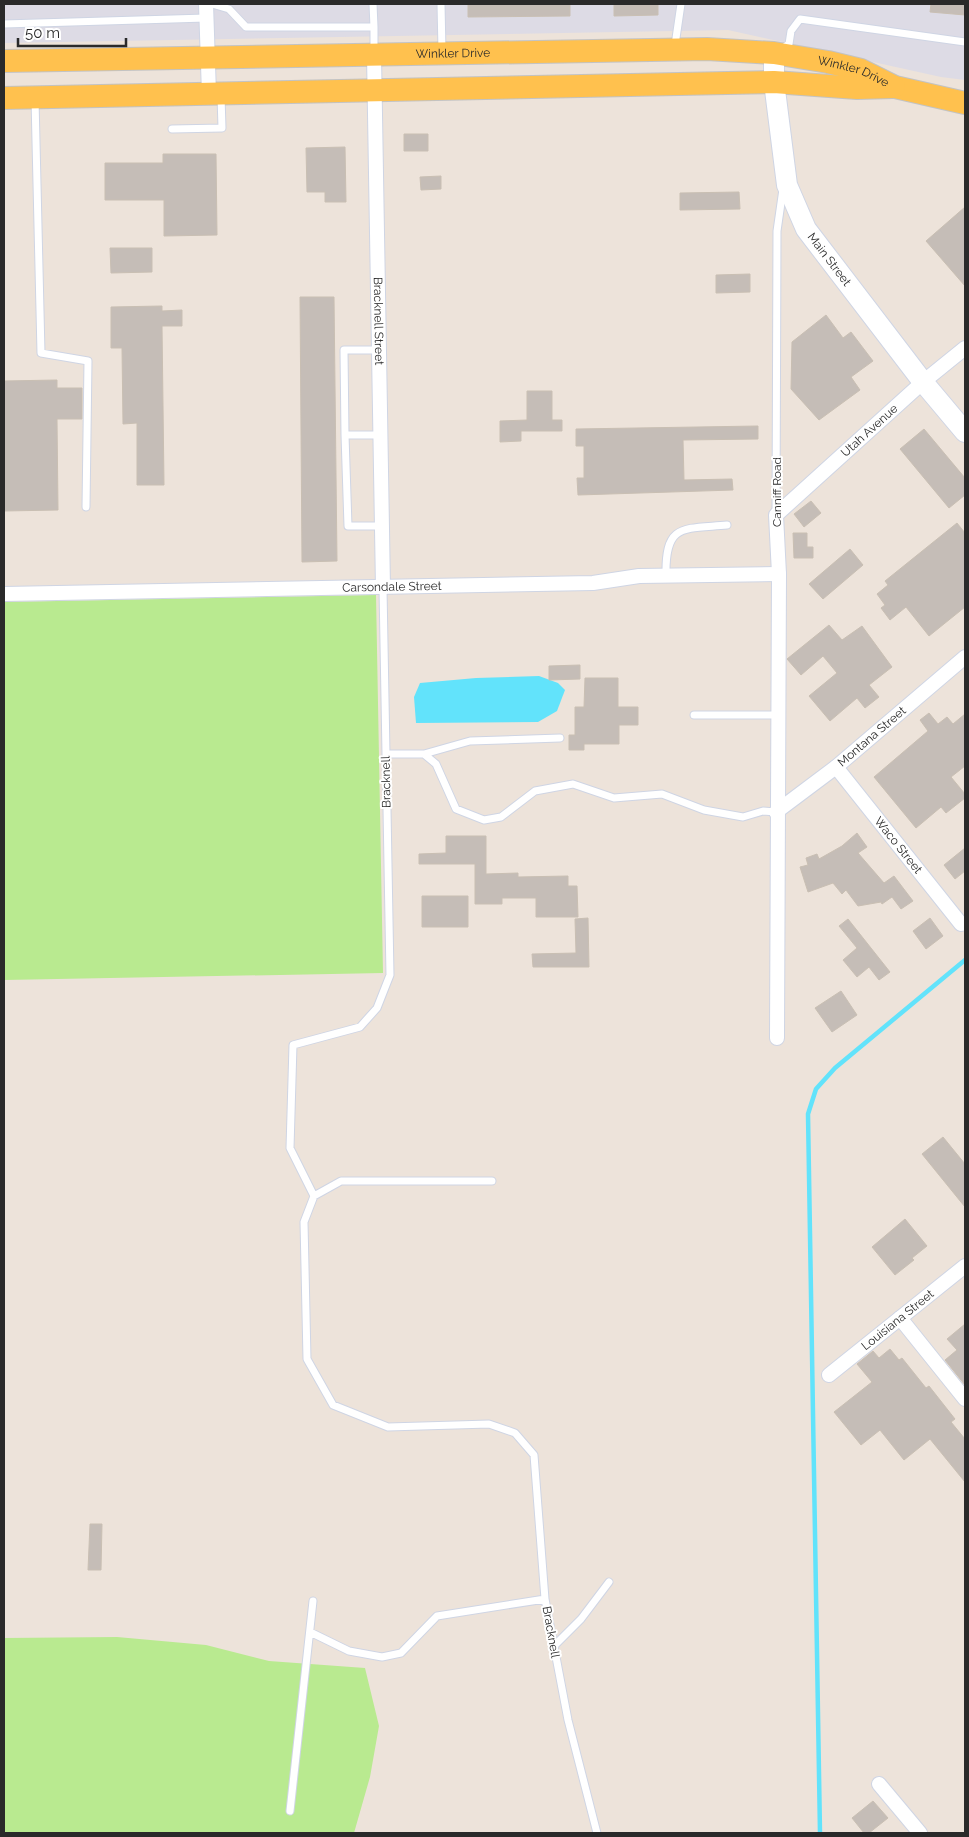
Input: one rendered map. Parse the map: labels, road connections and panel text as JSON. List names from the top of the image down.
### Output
{
  "streets": {
    "main road": ["Winkler Drive"],
    "street": [
      "Main Street",
      "Bracknell Street",
      "Utah Avenue",
      "Canniff Road",
      "Carsondale Street",
      "Montana Street",
      "Waco Street",
      "Louisiana Street"
    ],
    "lane": ["Bracknell"]
  },
  "crossings": [
    ["Winkler Drive", "Main Street"],
    ["Winkler Drive", "Bracknell Street"],
    ["Main Street", "Utah Avenue"],
    ["Main Street", "Canniff Road"],
    ["Bracknell Street", "Carsondale Street"],
    ["Bracknell Street", "Bracknell"],
    ["Utah Avenue", "Canniff Road"],
    ["Canniff Road", "Carsondale Street"],
    ["Canniff Road", "Montana Street"],
    ["Carsondale Street", "Bracknell"],
    ["Montana Street", "Waco Street"]
  ],
  "scale_bar": "50 m"
}
